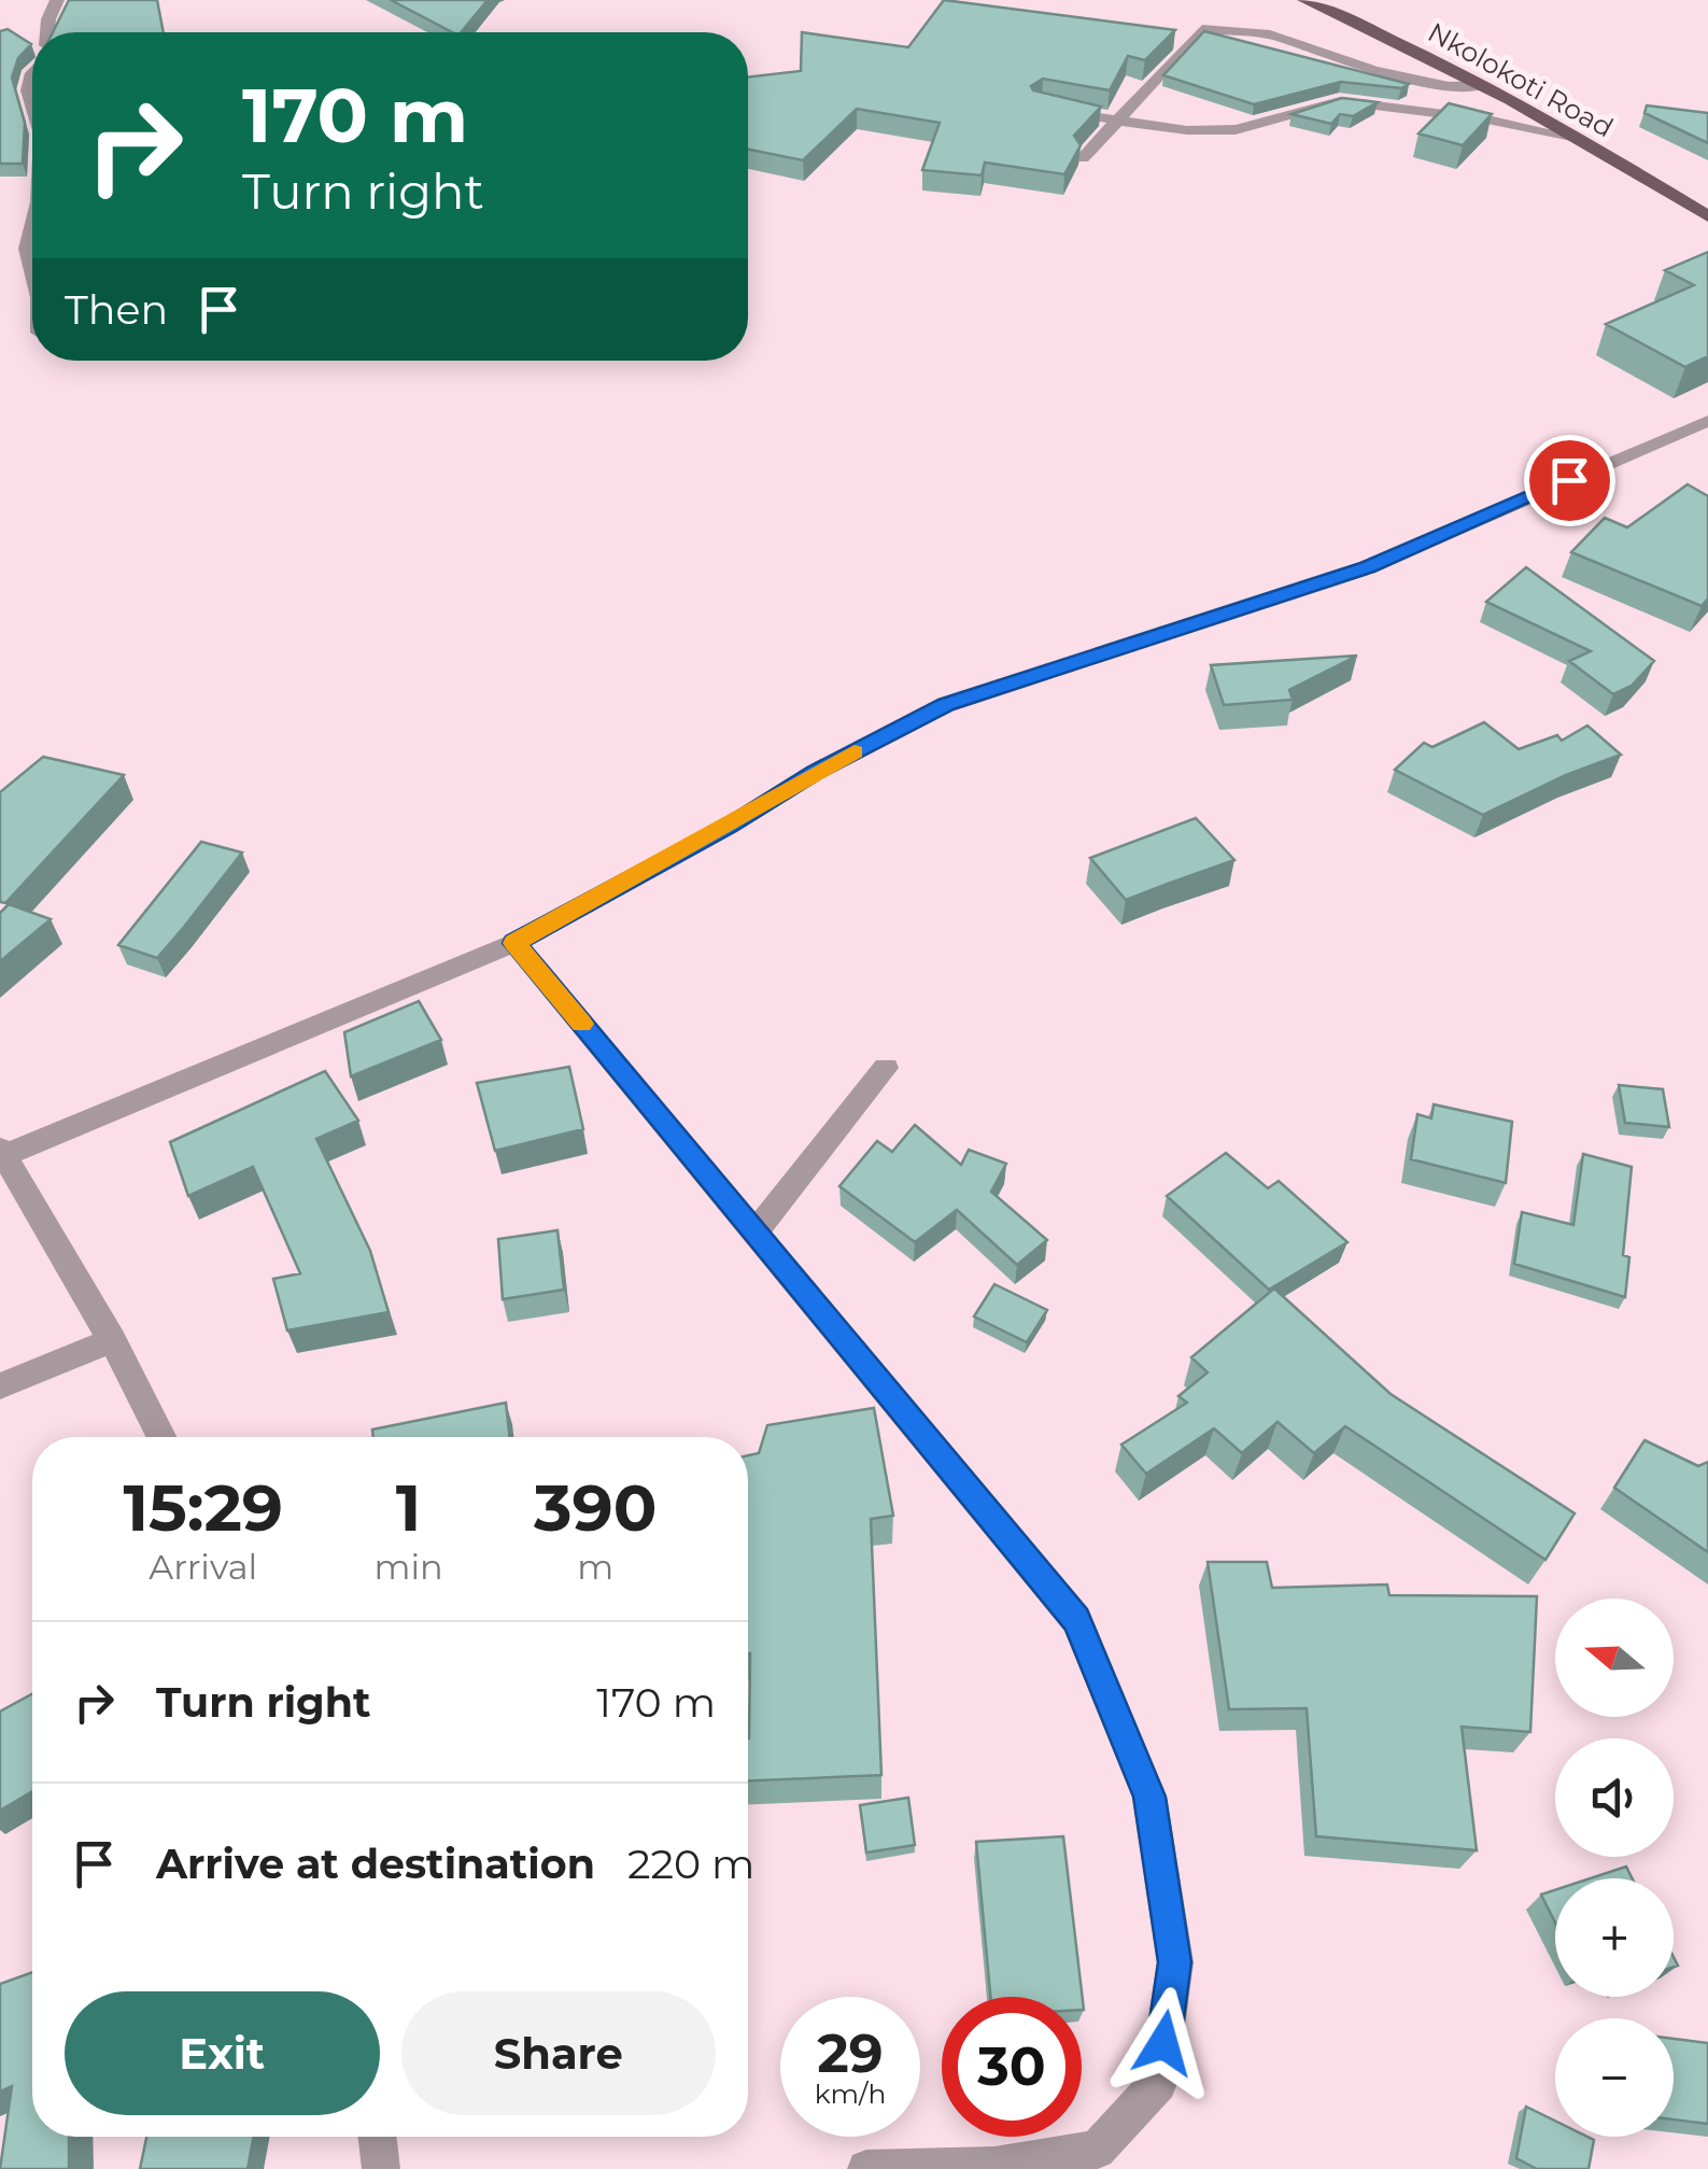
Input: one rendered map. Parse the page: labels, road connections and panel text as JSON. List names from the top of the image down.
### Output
{
  "streets": {
    "main road": ["Nkolokoti Road"]
  },
  "north": "left",
  "page": {
    "turn": ["170 m", "Turn right"],
    "then": "Then",
    "eta": [
      "15:29",
      "Arrival",
      "1",
      "min",
      "390",
      "m"
    ],
    "map_buttons": ["+", "−"],
    "list": [
      {
        "name": "Turn right",
        "value": "170 m"
      },
      {
        "name": "Arrive at destination",
        "value": "220 m"
      }
    ],
    "buttons": ["Exit", "Share"],
    "speed": "29 km/h",
    "limit": "30"
  }
}
